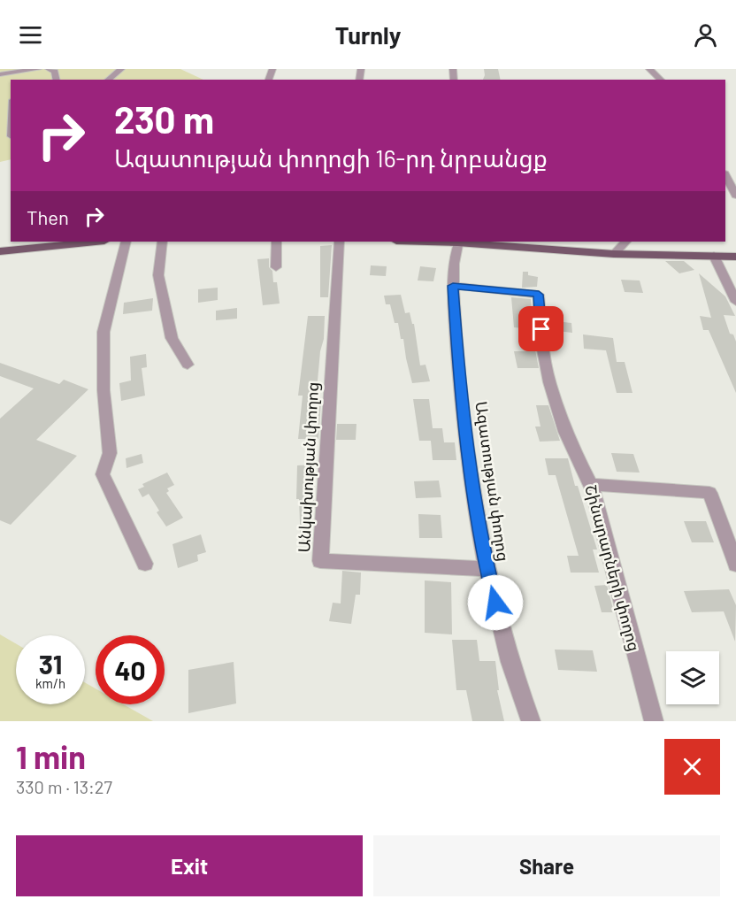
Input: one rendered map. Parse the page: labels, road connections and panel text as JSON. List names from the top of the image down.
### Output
{
  "streets": {
    "street": ["Անկախության փողոց", "Ազատության փողոց", "Շինարարների փողոց"]
  },
  "crossings": [
    ["Անկախության փողոց", "Ազատության փողոց"],
    ["Ազատության փողոց", "Շինարարների փողոց"]
  ],
  "page": {
    "header": "Turnly",
    "turn": ["230 m", "Ազատության փողոցի 16-րդ նրբանցք"],
    "then": "Then",
    "speed": "31 km/h",
    "limit": "40",
    "heading": ["1 min", "330 m · 13:27"],
    "buttons": ["Exit", "Share"]
  }
}
